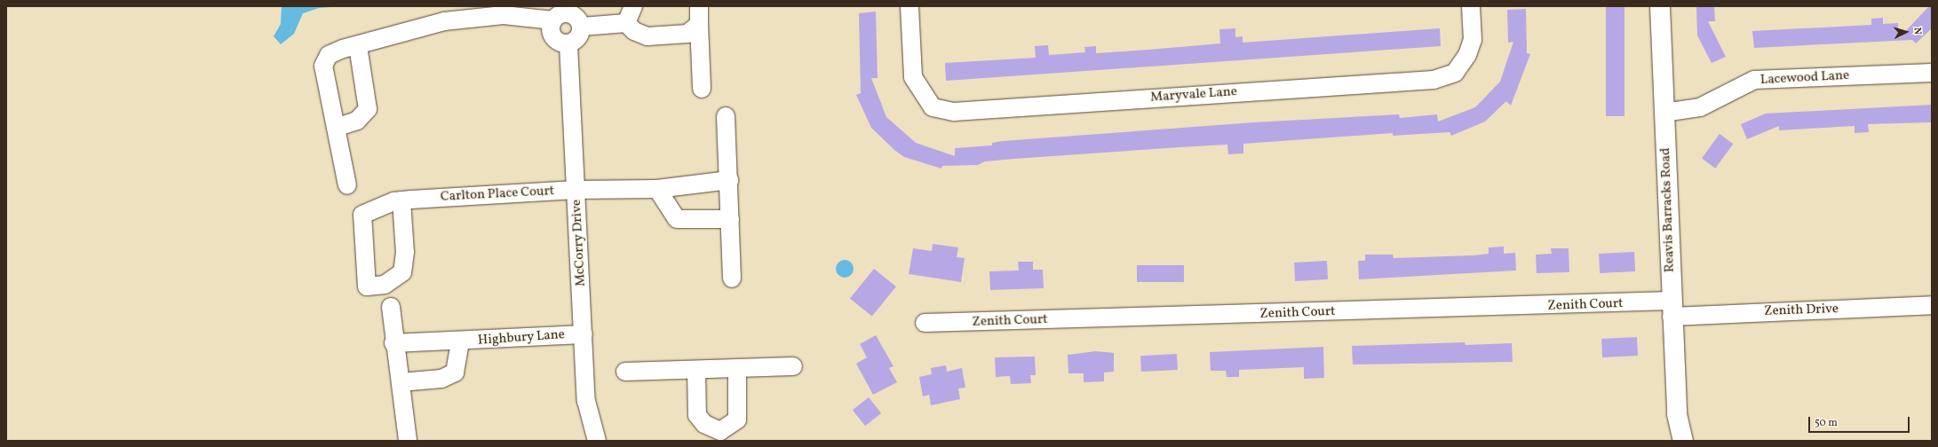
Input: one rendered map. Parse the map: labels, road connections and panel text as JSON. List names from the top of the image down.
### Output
{
  "streets": {
    "main road": ["Reavis Barracks Road"],
    "street": [
      "Lacewood Lane",
      "Maryvale Lane",
      "Carlton Place Court",
      "McCorry Drive",
      "Zenith Court",
      "Zenith Drive",
      "Highbury Lane"
    ]
  },
  "crossings": [
    ["Lacewood Lane", "Reavis Barracks Road"],
    ["Carlton Place Court", "McCorry Drive"],
    ["Reavis Barracks Road", "Zenith Court"],
    ["Reavis Barracks Road", "Zenith Drive"],
    ["McCorry Drive", "Highbury Lane"],
    ["Zenith Court", "Zenith Drive"]
  ],
  "scale_bar": "50 m",
  "north": "right"
}
